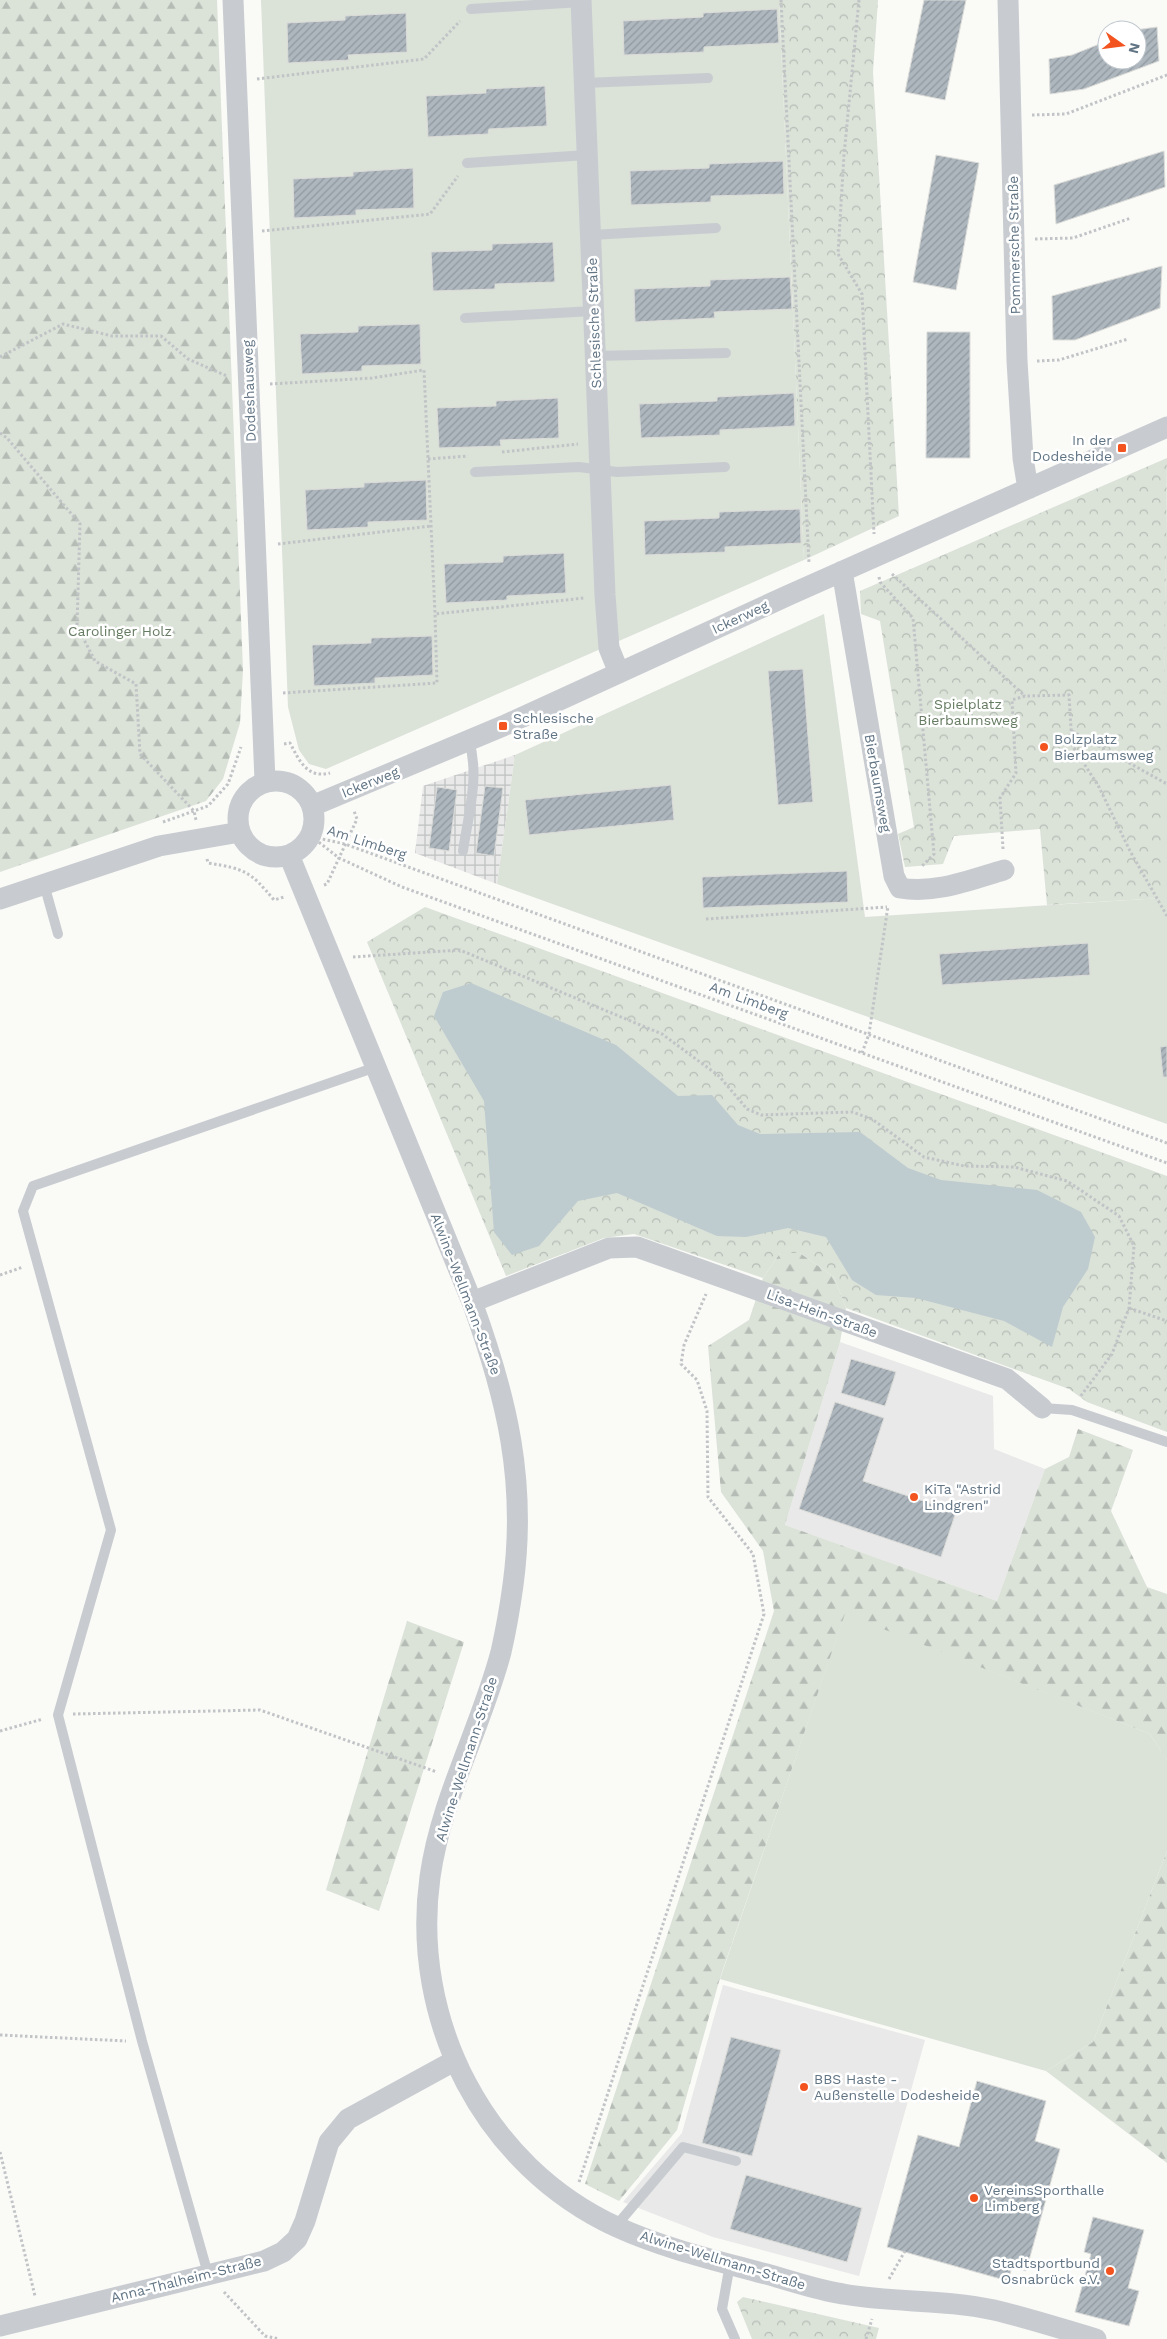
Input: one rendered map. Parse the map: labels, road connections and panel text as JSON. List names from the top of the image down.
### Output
{
  "streets": {
    "street": [
      "Pommersche Straße",
      "Schlesische Straße",
      "Dodeshausweg",
      "Ickerweg",
      "Bierbaumsweg",
      "Alwine-Wellmann-Straße",
      "Lisa-Hein-Straße",
      "Anna-Thalheim-Straße"
    ],
    "path": ["Am Limberg"]
  },
  "crossings": [
    ["Pommersche Straße", "Ickerweg"],
    ["Schlesische Straße", "Ickerweg"],
    ["Dodeshausweg", "Ickerweg"],
    ["Dodeshausweg", "Am Limberg"],
    ["Dodeshausweg", "Alwine-Wellmann-Straße"],
    ["Ickerweg", "Bierbaumsweg"],
    ["Ickerweg", "Am Limberg"],
    ["Ickerweg", "Alwine-Wellmann-Straße"],
    ["Am Limberg", "Alwine-Wellmann-Straße"],
    ["Alwine-Wellmann-Straße", "Lisa-Hein-Straße"],
    ["Alwine-Wellmann-Straße", "Anna-Thalheim-Straße"]
  ],
  "parks": ["Carolinger Holz", "Spielplatz Bierbaumsweg"],
  "places": {
    "transit": ["In der Dodesheide", "Schlesische Straße"],
    "other": [
      "Bolzplatz Bierbaumsweg",
      "KiTa \"Astrid Lindgren\"",
      "BBS Haste - Außenstelle Dodesheide",
      "VereinsSporthalle Limberg",
      "Stadtsportbund Osnabrück e.V."
    ]
  },
  "north": "right"
}
